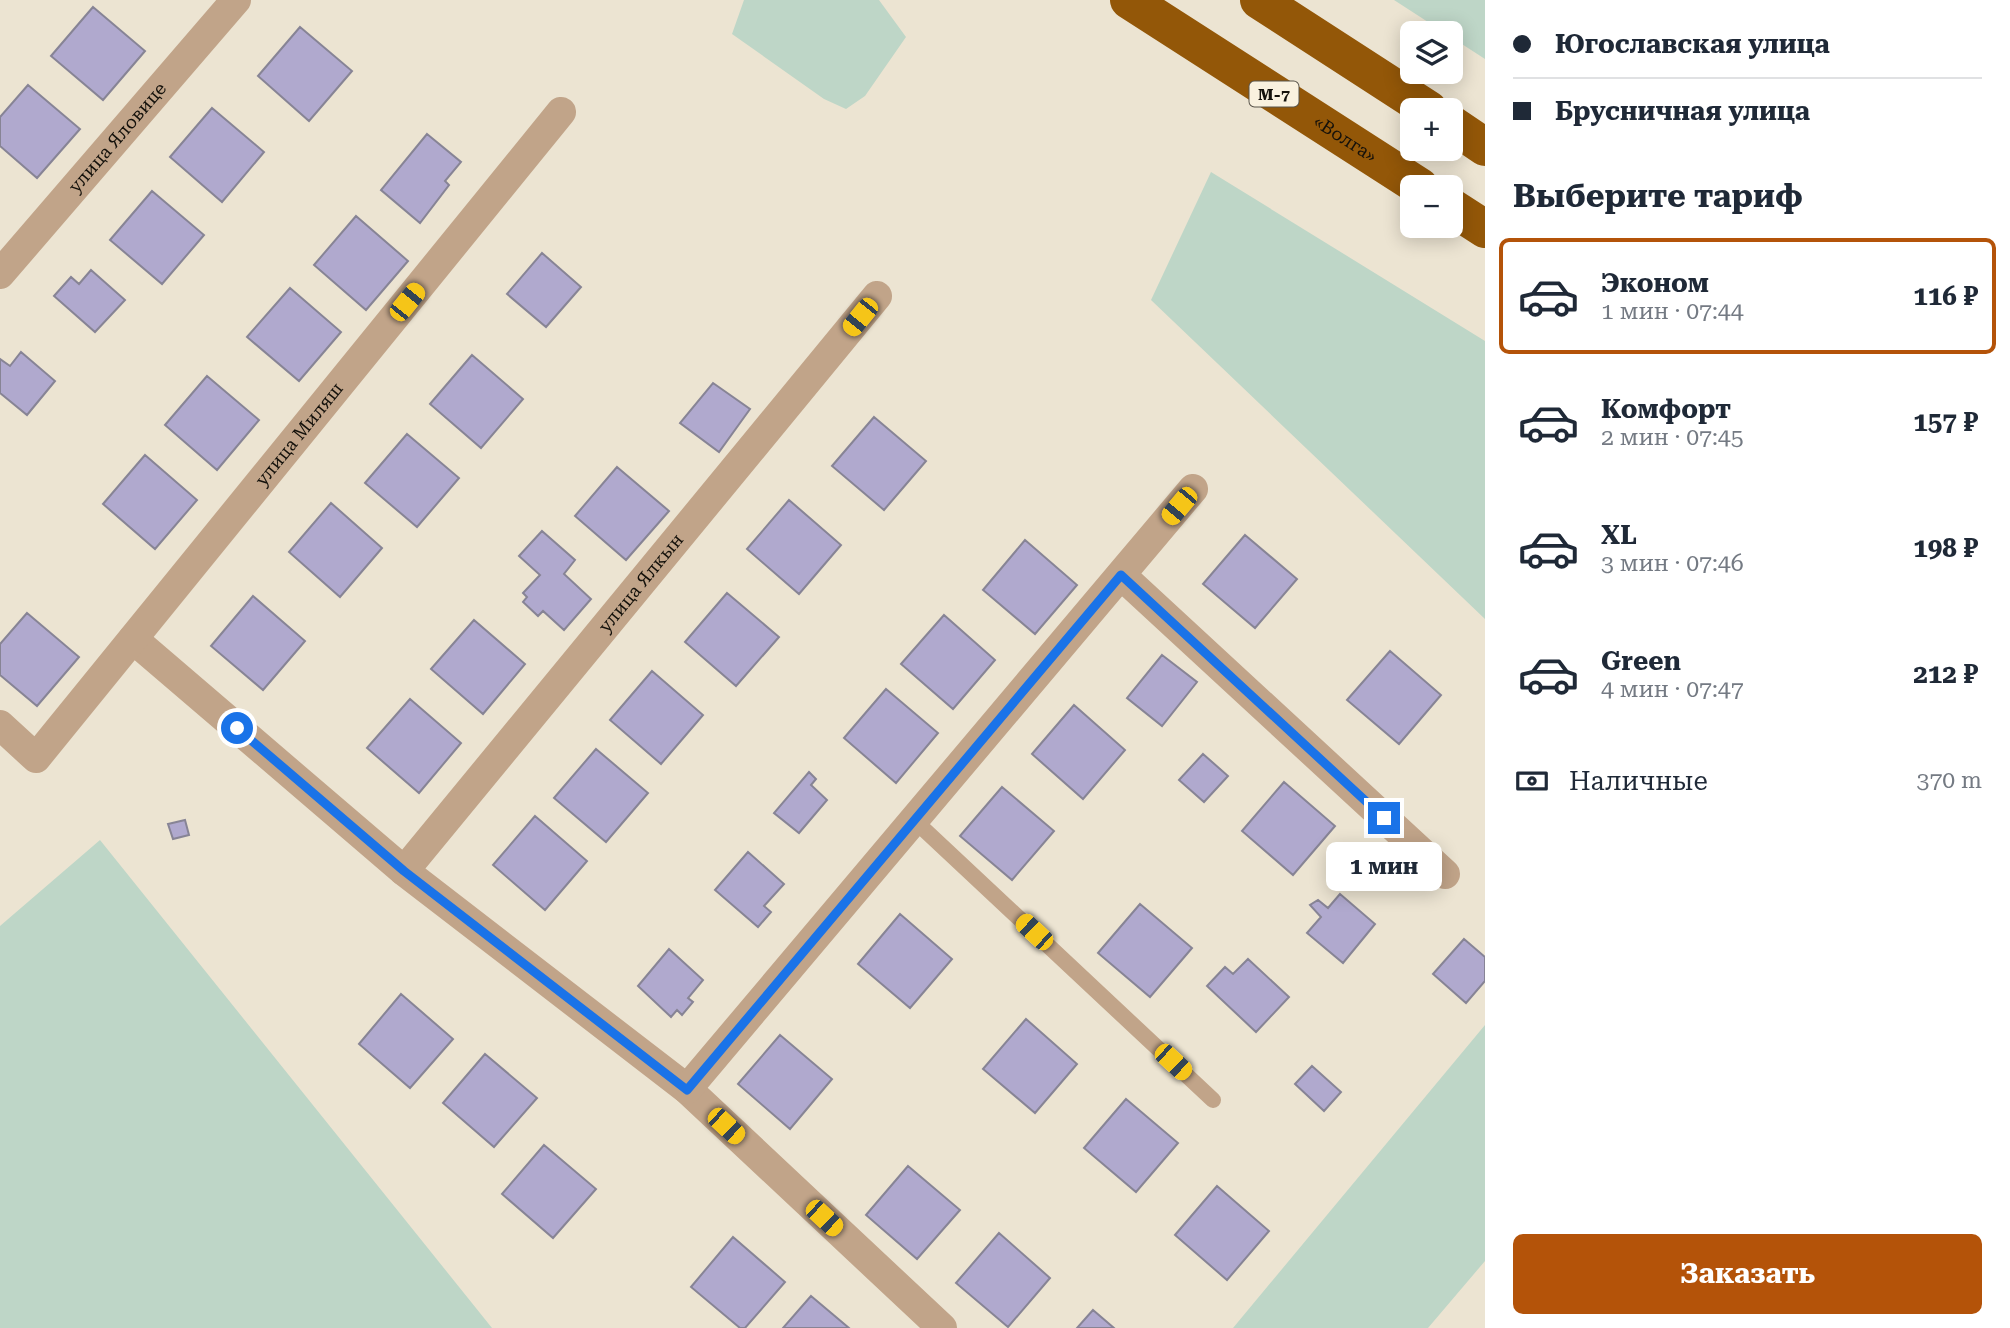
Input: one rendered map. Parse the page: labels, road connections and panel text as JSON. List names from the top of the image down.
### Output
{
  "streets": {
    "highway": ["М-7", "«Волга»"],
    "street": ["улица Яловице", "улица Миляш", "улица Ялкын"]
  },
  "page": {
    "banner": ["Югославская улица", "Брусничная улица"],
    "map_buttons": ["+", "−"],
    "heading": "Выберите тариф",
    "list": [
      {
        "name": "Эконом",
        "note": "1 мин · 07:44",
        "value": "116 ₽"
      },
      {
        "name": "Комфорт",
        "note": "2 мин · 07:45",
        "value": "157 ₽"
      },
      {
        "name": "XL",
        "note": "3 мин · 07:46",
        "value": "198 ₽"
      },
      {
        "name": "Green",
        "note": "4 мин · 07:47",
        "value": "212 ₽"
      }
    ],
    "pay": ["Наличные", "370 m"],
    "bubble": "1 мин",
    "buttons": "Заказать"
  }
}
